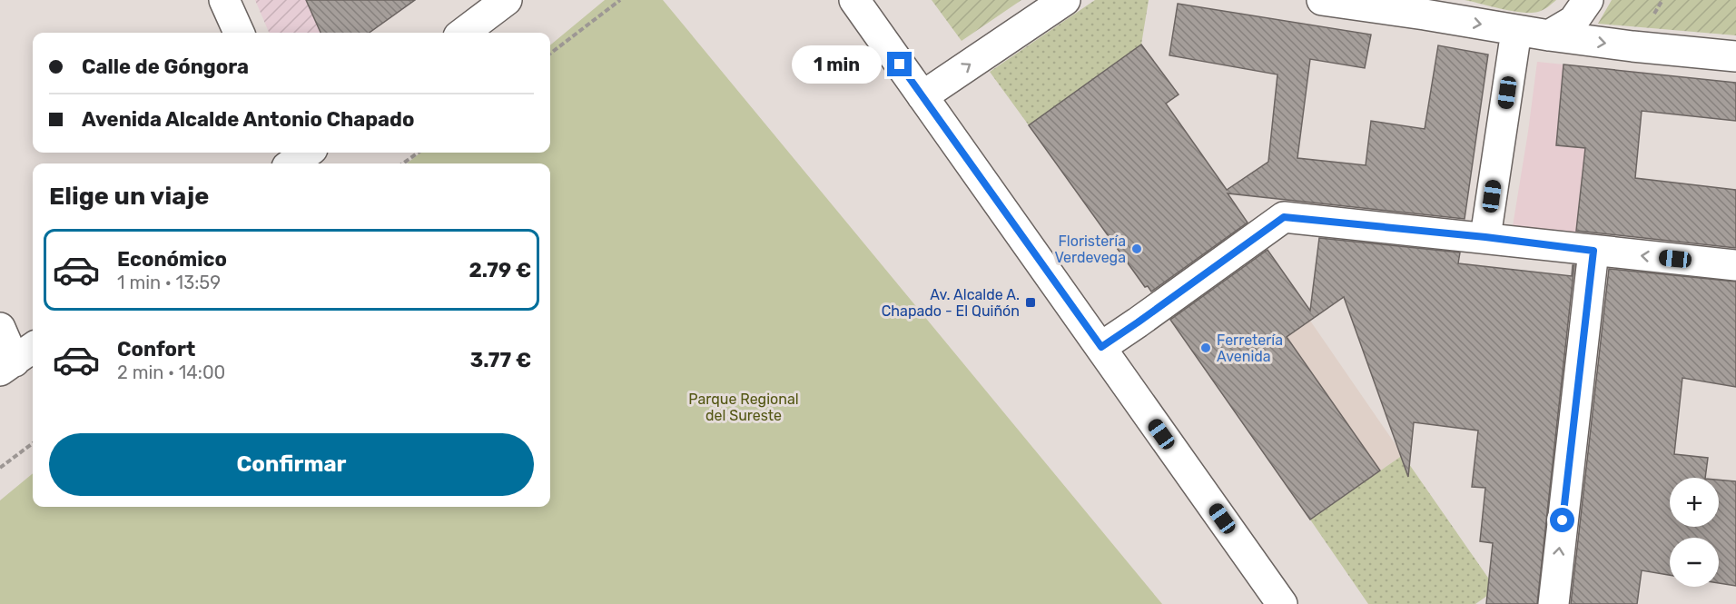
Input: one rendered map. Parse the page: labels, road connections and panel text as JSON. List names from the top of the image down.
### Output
{
  "parks": ["Parque Regional del Sureste"],
  "places": {
    "other": ["Floristería Verdevega", "Ferretería Avenida"],
    "transit": ["Av. Alcalde A. Chapado - El Quiñón"]
  },
  "page": {
    "banner": ["Calle de Góngora", "Avenida Alcalde Antonio Chapado"],
    "bubble": "1 min",
    "heading": "Elige un viaje",
    "list": [
      {
        "name": "Económico",
        "note": "1 min · 13:59",
        "value": "2.79 €"
      },
      {
        "name": "Confort",
        "note": "2 min · 14:00",
        "value": "3.77 €"
      }
    ],
    "buttons": "Confirmar",
    "map_buttons": ["+", "−"]
  }
}
